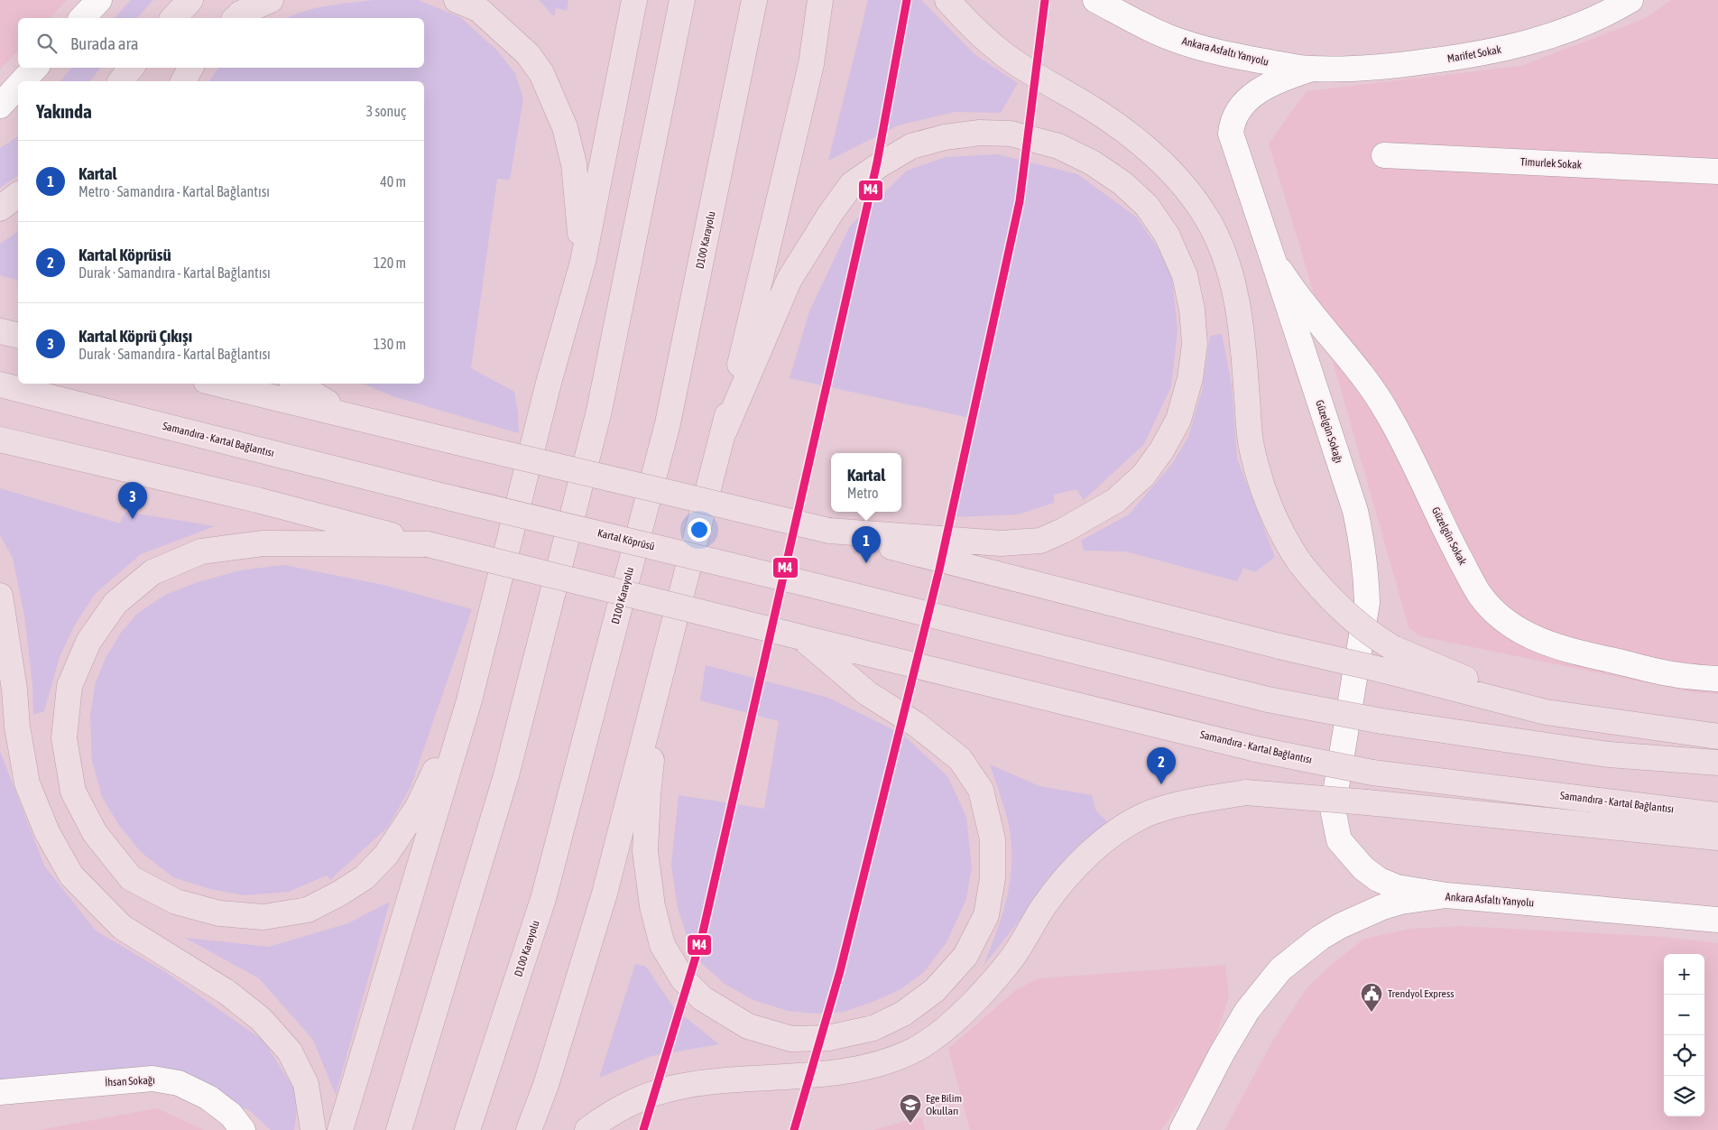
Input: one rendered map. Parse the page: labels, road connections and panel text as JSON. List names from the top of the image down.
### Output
{
  "streets": {
    "highway": ["D100 Karayolu", "Samandıra - Kartal Bağlantısı", "Kartal Köprüsü"],
    "main road": [
      "Ankara Asfaltı Yanyolu",
      "Marifet Sokak",
      "Timurlek Sokak",
      "Güzelgün Sokağı",
      "Güzelgün Sokak",
      "İhsan Sokağı"
    ]
  },
  "crossings": [
    ["Ankara Asfaltı Yanyolu", "Marifet Sokak"],
    ["Ankara Asfaltı Yanyolu", "Güzelgün Sokağı"],
    ["Marifet Sokak", "Güzelgün Sokağı"],
    ["Güzelgün Sokağı", "Güzelgün Sokak"],
    ["Samandıra - Kartal Bağlantısı", "Kartal Köprüsü"]
  ],
  "places": {
    "public building": ["Trendyol Express"],
    "school or university": ["Ege Bilim Okulları"]
  },
  "lines": ["transit line M4"],
  "page": {
    "search": "Burada ara",
    "heading": ["Yakında", "3 sonuç"],
    "list": [
      {
        "mark": "1",
        "name": "Kartal",
        "note": "Metro · Samandıra - Kartal Bağlantısı",
        "value": "40 m"
      },
      {
        "mark": "2",
        "name": "Kartal Köprüsü",
        "note": "Durak · Samandıra - Kartal Bağlantısı",
        "value": "120 m"
      },
      {
        "mark": "3",
        "name": "Kartal Köprü Çıkışı",
        "note": "Durak · Samandıra - Kartal Bağlantısı",
        "value": "130 m"
      }
    ],
    "popup": ["Kartal", "Metro"],
    "pins": ["3", "1", "2"],
    "map_buttons": ["+", "−"]
  }
}
